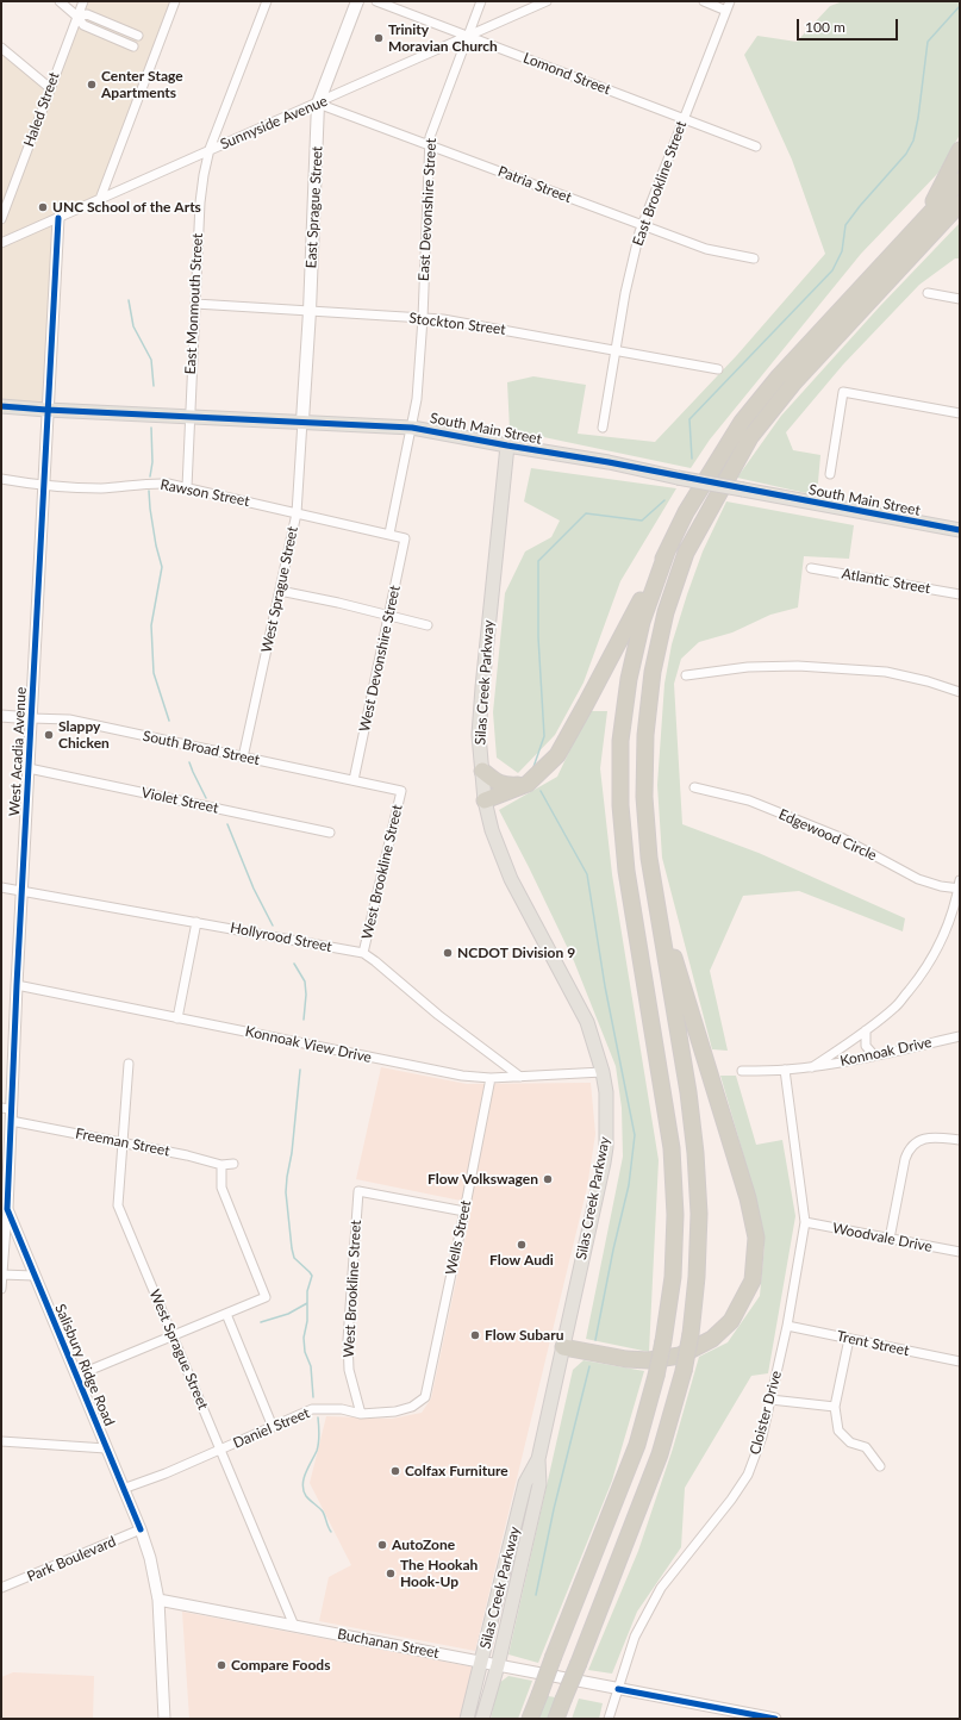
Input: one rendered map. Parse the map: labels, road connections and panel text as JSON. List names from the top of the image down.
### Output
{
  "streets": {
    "main road": ["East Sprague Street", "South Main Street", "Silas Creek Parkway"],
    "street": [
      "Lomond Street",
      "Haled Street",
      "Sunnyside Avenue",
      "East Brookline Street",
      "Patria Street",
      "East Devonshire Street",
      "East Monmouth Street",
      "Stockton Street",
      "Rawson Street",
      "Atlantic Street",
      "West Sprague Street",
      "West Devonshire Street",
      "South Broad Street",
      "West Acadia Avenue",
      "Violet Street",
      "Edgewood Circle",
      "West Brookline Street",
      "Hollyrood Street",
      "Konnoak View Drive",
      "Konnoak Drive",
      "Freeman Street",
      "Wells Street",
      "Woodvale Drive",
      "Trent Street",
      "Salisbury Ridge Road",
      "Cloister Drive",
      "Daniel Street",
      "Park Boulevard",
      "Buchanan Street"
    ]
  },
  "crossings": [
    ["Lomond Street", "Sunnyside Avenue"],
    ["Lomond Street", "East Brookline Street"],
    ["Lomond Street", "East Devonshire Street"],
    ["Sunnyside Avenue", "Patria Street"],
    ["Sunnyside Avenue", "East Sprague Street"],
    ["Sunnyside Avenue", "East Devonshire Street"],
    ["Sunnyside Avenue", "East Monmouth Street"],
    ["Sunnyside Avenue", "West Acadia Avenue"],
    ["East Brookline Street", "Patria Street"],
    ["East Brookline Street", "Stockton Street"],
    ["Patria Street", "East Sprague Street"],
    ["Patria Street", "East Devonshire Street"],
    ["East Sprague Street", "Stockton Street"],
    ["East Sprague Street", "South Main Street"],
    ["East Sprague Street", "West Sprague Street"],
    ["East Devonshire Street", "Stockton Street"],
    ["East Devonshire Street", "South Main Street"],
    ["East Monmouth Street", "Stockton Street"],
    ["East Monmouth Street", "South Main Street"],
    ["East Monmouth Street", "Rawson Street"],
    ["South Main Street", "West Sprague Street"],
    ["South Main Street", "Silas Creek Parkway"],
    ["South Main Street", "West Acadia Avenue"],
    ["Rawson Street", "West Sprague Street"],
    ["Rawson Street", "West Devonshire Street"],
    ["Rawson Street", "West Acadia Avenue"],
    ["West Sprague Street", "South Broad Street"],
    ["West Sprague Street", "Freeman Street"],
    ["West Sprague Street", "Daniel Street"],
    ["West Sprague Street", "Buchanan Street"],
    ["West Devonshire Street", "South Broad Street"],
    ["Silas Creek Parkway", "Konnoak View Drive"],
    ["Silas Creek Parkway", "Buchanan Street"],
    ["South Broad Street", "West Acadia Avenue"],
    ["South Broad Street", "West Brookline Street"],
    ["West Acadia Avenue", "Violet Street"],
    ["West Acadia Avenue", "Hollyrood Street"],
    ["West Acadia Avenue", "Konnoak View Drive"],
    ["West Acadia Avenue", "Freeman Street"],
    ["West Acadia Avenue", "Salisbury Ridge Road"],
    ["West Brookline Street", "Hollyrood Street"],
    ["West Brookline Street", "Wells Street"],
    ["West Brookline Street", "Daniel Street"],
    ["Hollyrood Street", "Konnoak View Drive"],
    ["Konnoak View Drive", "Wells Street"],
    ["Konnoak Drive", "Cloister Drive"],
    ["Wells Street", "Daniel Street"],
    ["Woodvale Drive", "Cloister Drive"],
    ["Trent Street", "Cloister Drive"],
    ["Salisbury Ridge Road", "Daniel Street"],
    ["Salisbury Ridge Road", "Park Boulevard"],
    ["Salisbury Ridge Road", "Buchanan Street"],
    ["Cloister Drive", "Buchanan Street"]
  ],
  "places": [
    "Trinity Moravian Church",
    "Center Stage Apartments",
    "UNC School of the Arts",
    "Slappy Chicken",
    "NCDOT Division 9",
    "Flow Volkswagen",
    "Flow Audi",
    "Flow Subaru",
    "Colfax Furniture",
    "AutoZone",
    "The Hookah Hook-Up",
    "Compare Foods"
  ],
  "scale_bar": "100 m"
}
